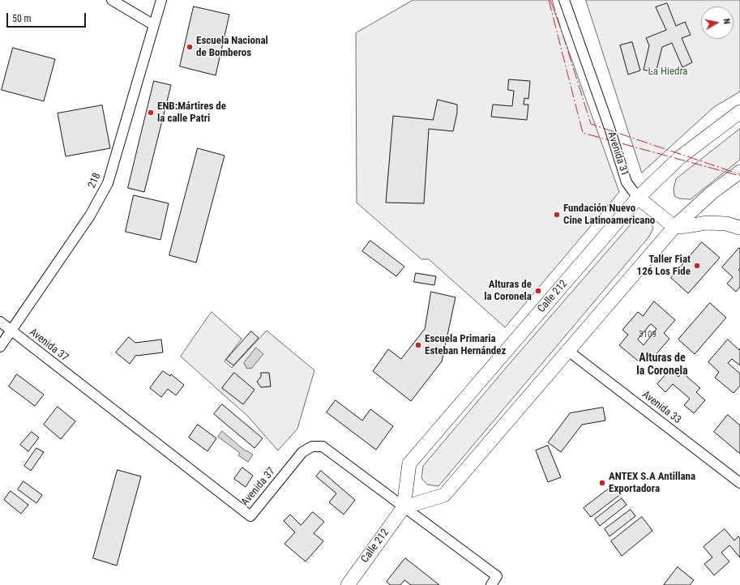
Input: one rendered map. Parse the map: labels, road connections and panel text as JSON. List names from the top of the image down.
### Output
{
  "streets": {
    "street": [
      "Avenida 31",
      "218",
      "Calle 212",
      "Avenida 37",
      "Avenida 33"
    ]
  },
  "crossings": [
    ["Avenida 31", "Calle 212"],
    ["218", "Avenida 37"],
    ["Calle 212", "Avenida 37"]
  ],
  "districts": ["Alturas de la Coronela"],
  "parks": ["La Hiedra"],
  "places": [
    "Escuela Nacional de Bomberos",
    "ENB:Mártires de la calle Patri",
    "Fundación Nuevo Cine Latinoamericano",
    "Taller Fiat 126 Los Fide",
    "Alturas de la Coronela",
    "Escuela Primaria Esteban Hernández",
    "ANTEX S.A Antillana Exportadora"
  ],
  "house_numbers": ["3109"],
  "scale_bar": "50 m",
  "north": "right"
}
